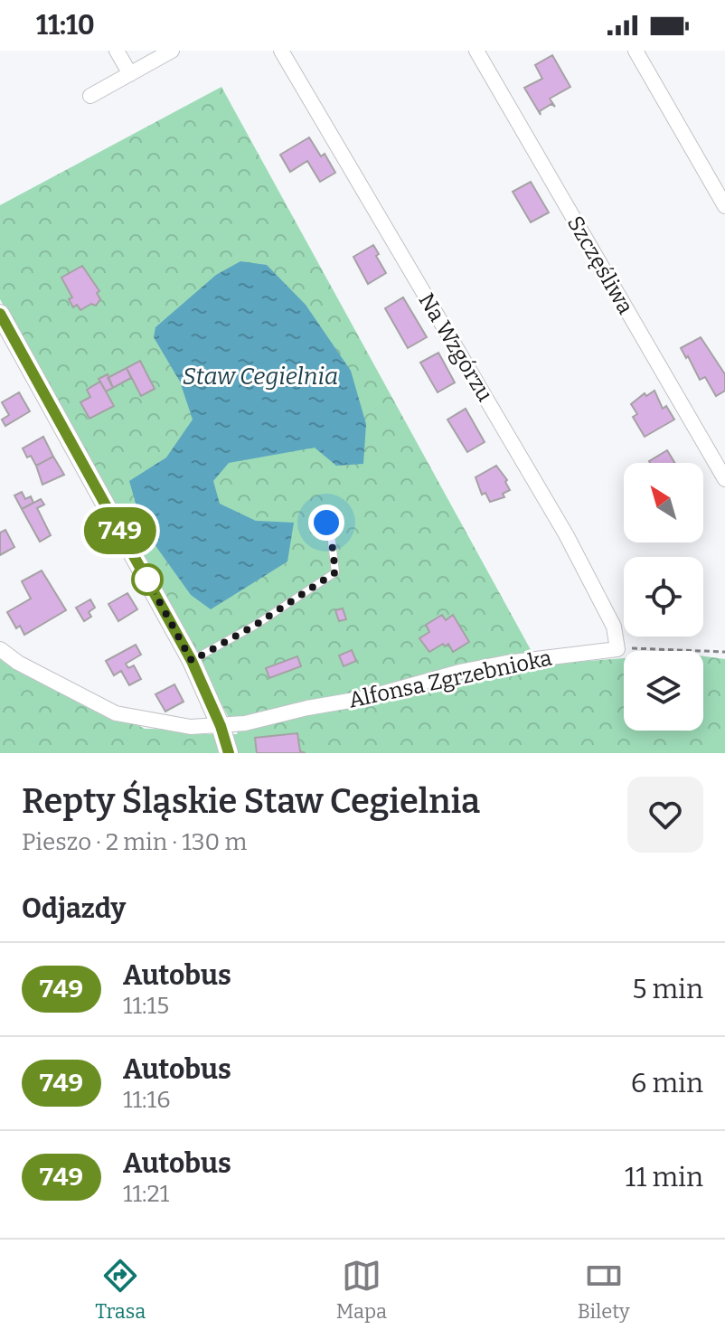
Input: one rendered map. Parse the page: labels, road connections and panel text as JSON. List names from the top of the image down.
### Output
{
  "streets": {
    "street": ["Szczęśliwa", "Na Wzgórzu", "Alfonsa Zgrzebnioka"]
  },
  "crossings": [
    ["Na Wzgórzu", "Alfonsa Zgrzebnioka"]
  ],
  "water": ["Staw Cegielnia"],
  "lines": ["bus line 749"],
  "north": "top left",
  "page": {
    "status": "11:10",
    "on_map": "749",
    "heading": [
      ["Repty Śląskie Staw Cegielnia", "Pieszo · 2 min · 130 m"],
      "Odjazdy"
    ],
    "list": [
      {
        "mark": "749",
        "name": "Autobus",
        "note": "11:15",
        "value": "5 min"
      },
      {
        "mark": "749",
        "name": "Autobus",
        "note": "11:16",
        "value": "6 min"
      },
      {
        "mark": "749",
        "name": "Autobus",
        "note": "11:21",
        "value": "11 min"
      }
    ],
    "tabs": ["Trasa", "Mapa", "Bilety"]
  }
}
